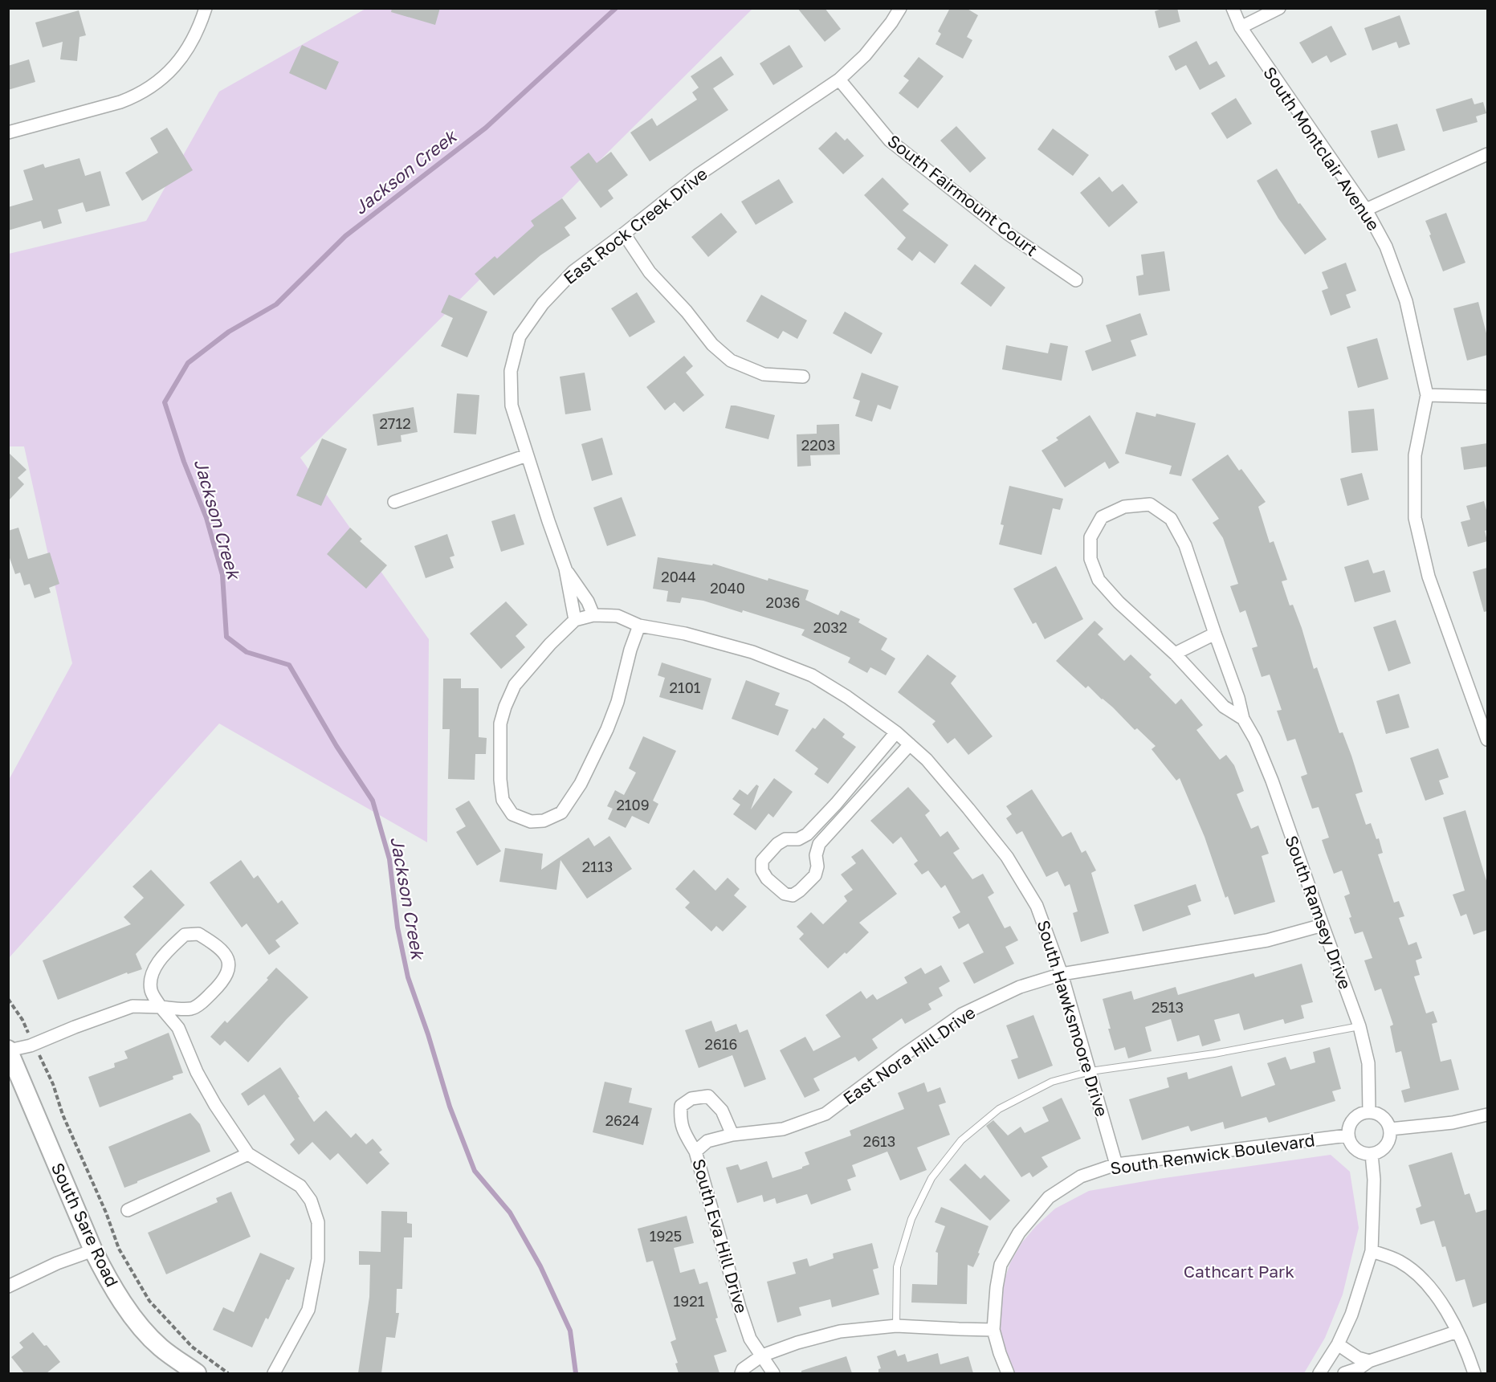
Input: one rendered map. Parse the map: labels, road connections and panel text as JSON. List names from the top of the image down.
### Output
{
  "streets": {
    "main road": ["South Sare Road"],
    "street": [
      "South Montclair Avenue",
      "South Fairmount Court",
      "East Rock Creek Drive",
      "South Ramsey Drive",
      "South Hawksmoore Drive",
      "East Nora Hill Drive",
      "South Renwick Boulevard",
      "South Eva Hill Drive"
    ]
  },
  "crossings": [
    ["South Fairmount Court", "East Rock Creek Drive"],
    ["East Rock Creek Drive", "South Hawksmoore Drive"],
    ["South Ramsey Drive", "East Nora Hill Drive"],
    ["South Ramsey Drive", "South Renwick Boulevard"],
    ["South Hawksmoore Drive", "East Nora Hill Drive"],
    ["South Hawksmoore Drive", "South Renwick Boulevard"],
    ["East Nora Hill Drive", "South Eva Hill Drive"]
  ],
  "water": ["Jackson Creek"],
  "parks": ["Cathcart Park"],
  "house_numbers": [
    "2712",
    "2203",
    "2044",
    "2040",
    "2036",
    "2032",
    "2101",
    "2109",
    "2113",
    "2513",
    "2616",
    "2624",
    "2613",
    "1925",
    "1921"
  ]
}
